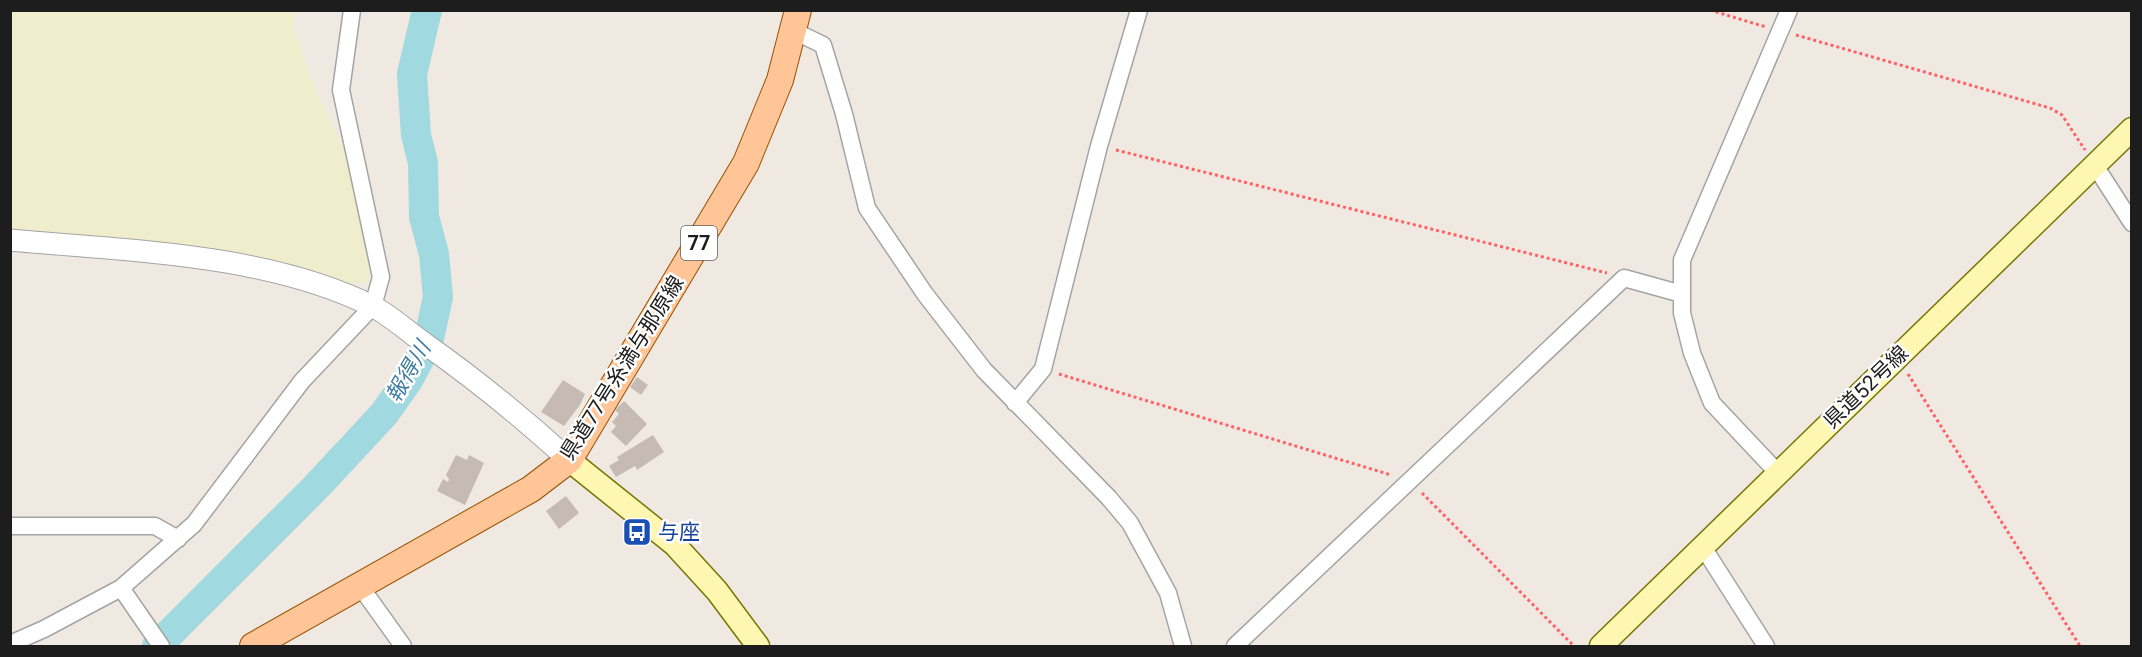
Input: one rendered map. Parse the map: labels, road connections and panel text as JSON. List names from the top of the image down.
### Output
{
  "streets": {
    "main road": ["77", "県道77号糸満与那原線", "県道52号線"]
  },
  "water": ["報得川"],
  "places": {
    "bus stop": ["与座"]
  }
}
